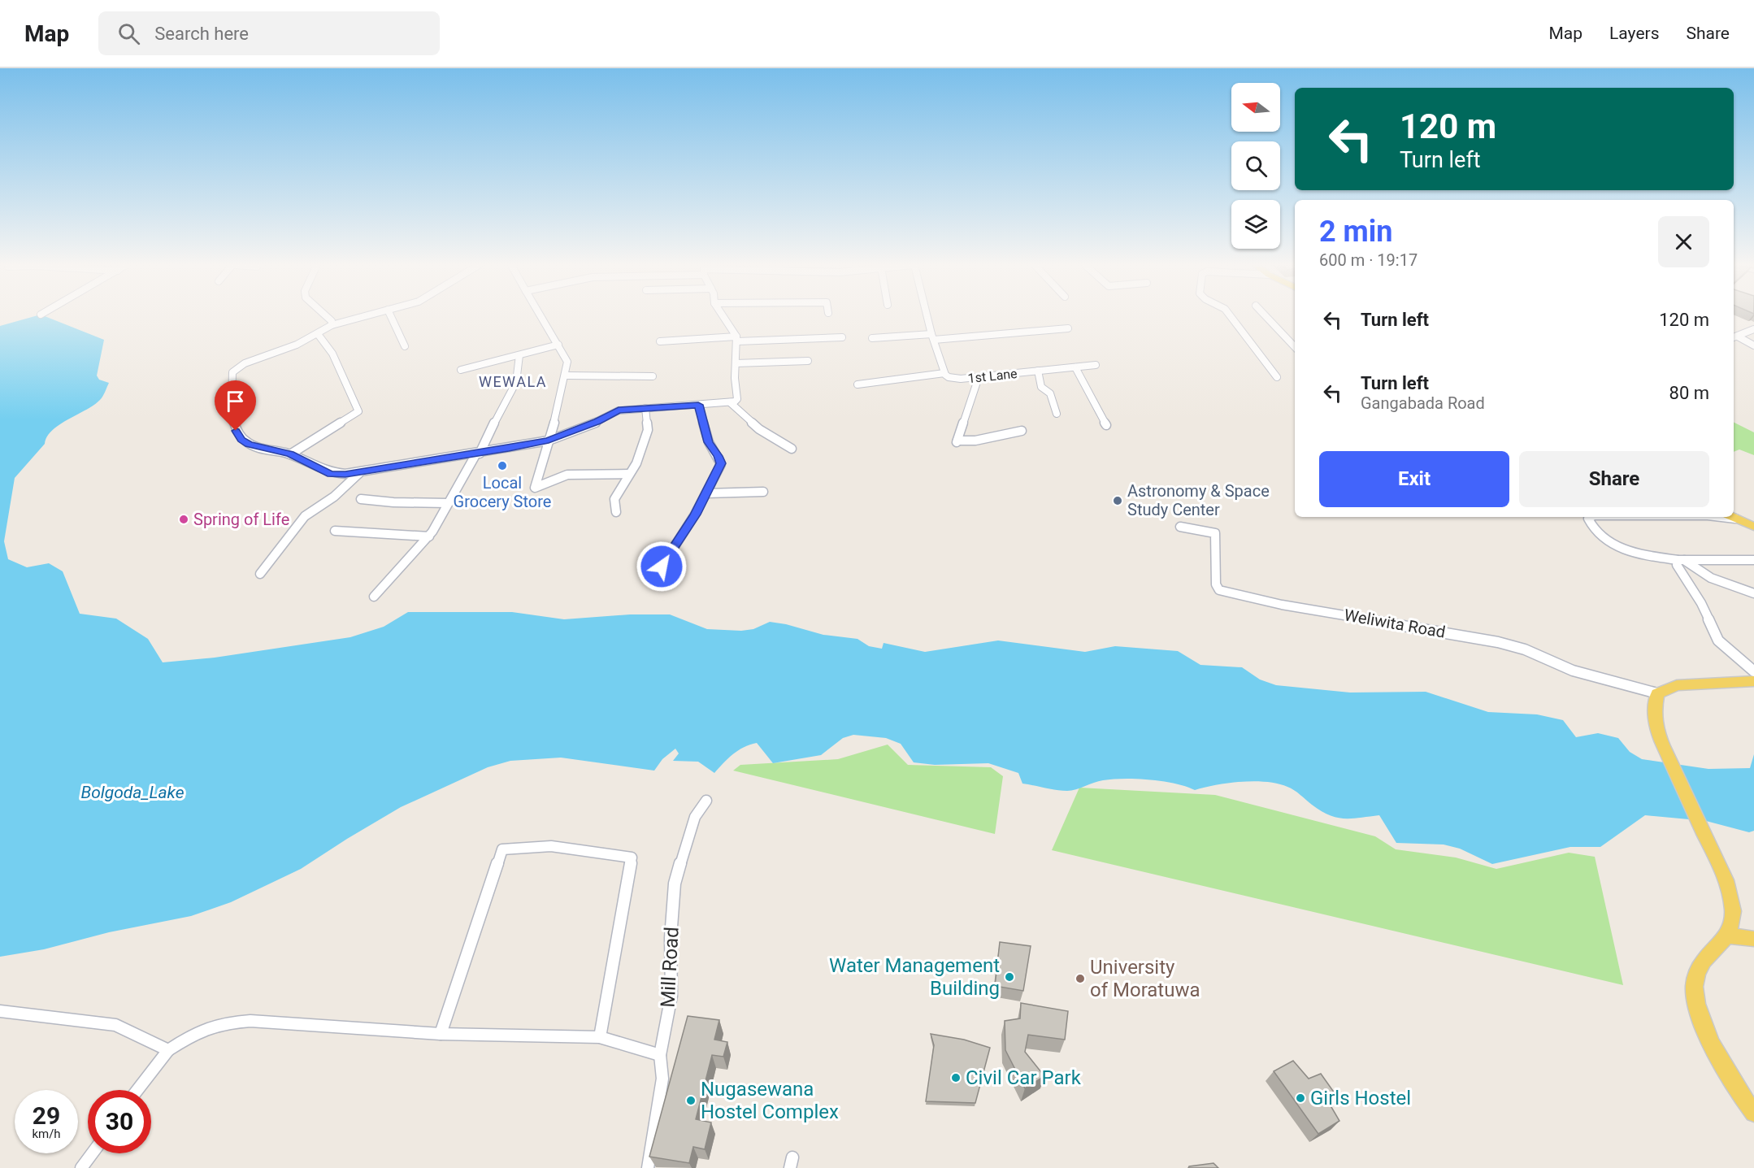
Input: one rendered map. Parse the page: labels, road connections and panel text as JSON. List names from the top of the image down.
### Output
{
  "streets": {
    "street": ["1st Lane", "Weliwita Road", "Mill Road"]
  },
  "districts": ["WEWALA"],
  "water": ["Bolgoda_Lake"],
  "places": [
    "Local Grocery Store",
    "Astronomy & Space Study Center",
    "Spring of Life",
    "Water Management Building",
    "University of Moratuwa",
    "Civil Car Park",
    "Girls Hostel",
    "Nugasewana Hostel Complex"
  ],
  "north": "left",
  "page": {
    "header": "Map",
    "search": "Search here",
    "nav": ["Map", "Layers", "Share"],
    "turn": ["120 m", "Turn left"],
    "heading": ["2 min", "600 m · 19:17"],
    "list": [
      {
        "name": "Turn left",
        "value": "120 m"
      },
      {
        "name": "Turn left",
        "note": "Gangabada Road",
        "value": "80 m"
      }
    ],
    "buttons": ["Exit", "Share"],
    "speed": "29 km/h",
    "limit": "30"
  }
}
